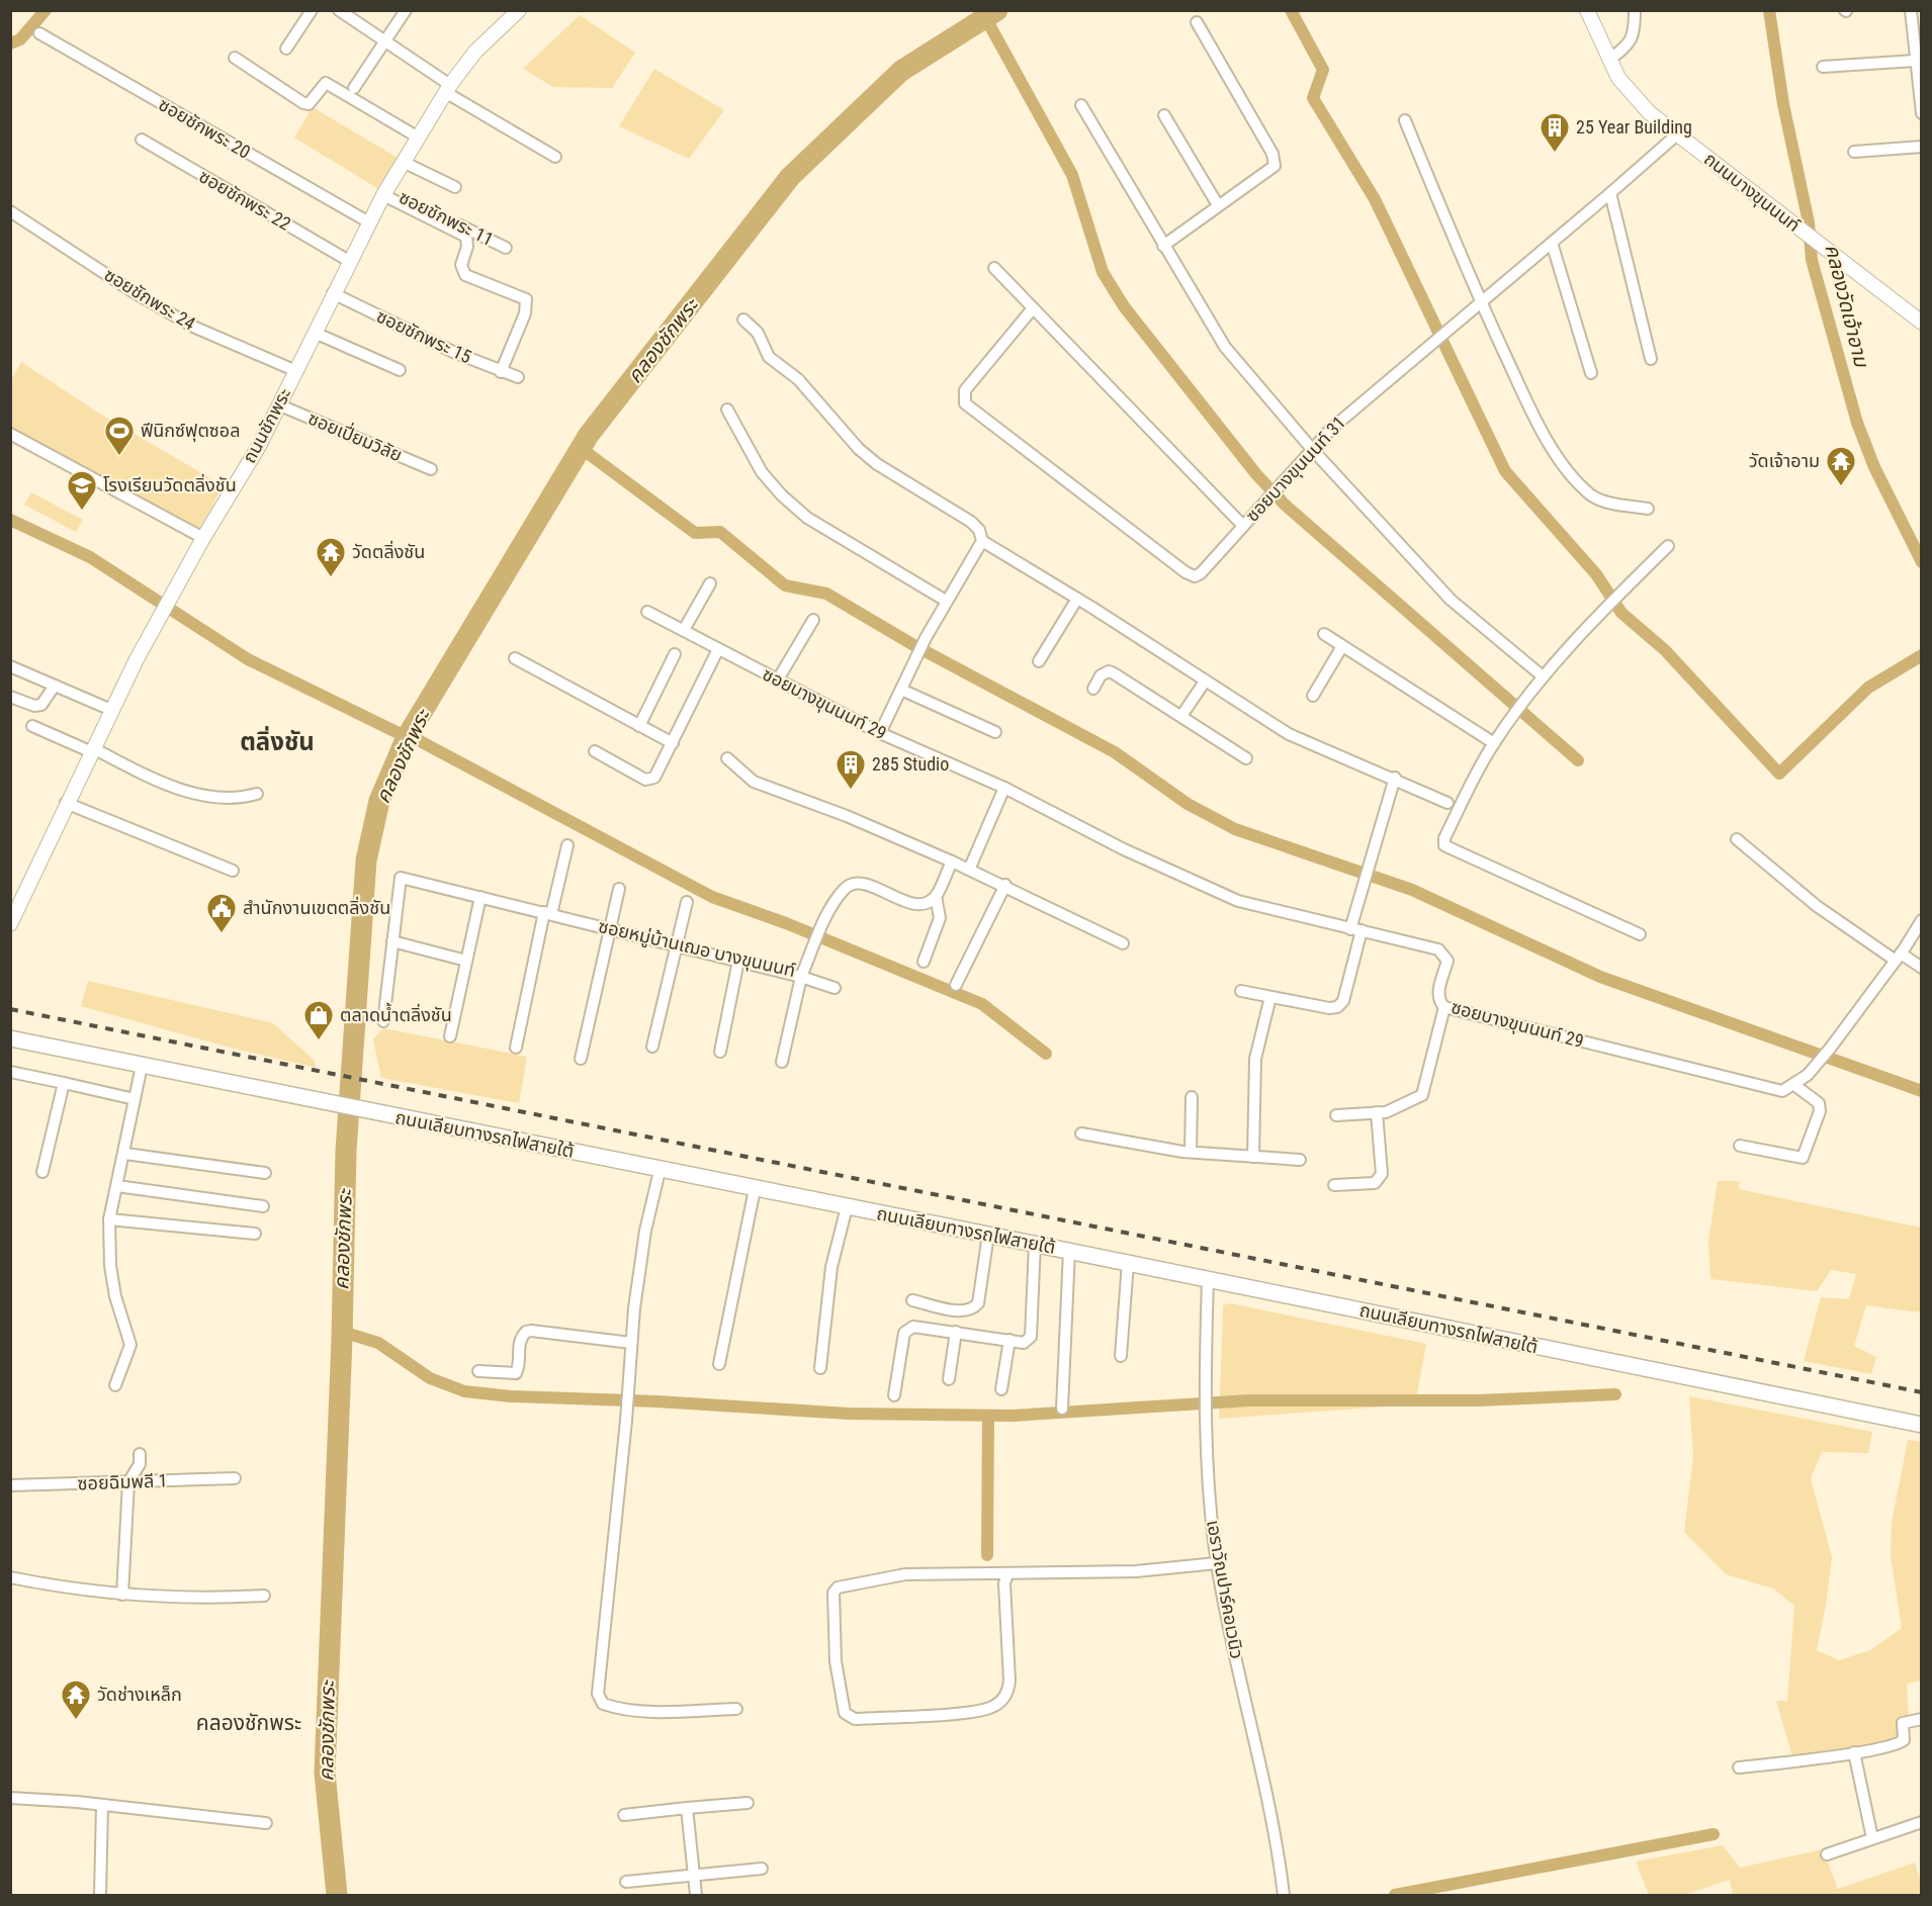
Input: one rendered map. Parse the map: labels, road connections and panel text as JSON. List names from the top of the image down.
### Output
{
  "streets": {
    "main road": ["ถนนเลียบทางรถไฟสายใต้"],
    "street": [
      "ซอยชักพระ 20",
      "ถนนบางขุนนนท์",
      "ซอยชักพระ 22",
      "ซอยชักพระ 11",
      "ซอยชักพระ 24",
      "ซอยชักพระ 15",
      "ถนนชักพระ",
      "ซอยเปี่ยมวิลัย",
      "ซอยบางขุนนนท์ 31",
      "ซอยบางขุนนนท์ 29",
      "ซอยหมู่บ้านเฌอ บางขุนนนท์",
      "ซอยฉิมพลี 1",
      "เอราวัณปาร์คอเวนิว"
    ]
  },
  "crossings": [
    ["ซอยชักพระ 20", "ถนนชักพระ"],
    ["ถนนบางขุนนนท์", "ซอยบางขุนนนท์ 31"],
    ["ซอยชักพระ 22", "ถนนชักพระ"],
    ["ซอยชักพระ 11", "ถนนชักพระ"],
    ["ซอยชักพระ 24", "ถนนชักพระ"],
    ["ซอยชักพระ 15", "ถนนชักพระ"],
    ["ถนนชักพระ", "ซอยเปี่ยมวิลัย"],
    ["ถนนเลียบทางรถไฟสายใต้", "เอราวัณปาร์คอเวนิว"]
  ],
  "districts": ["ตลิ่งชัน", "คลองชักพระ"],
  "water": ["คลองวัดเจ้าอาม", "คลองชักพระ"],
  "places": {
    "building": ["25 Year Building", "285 Studio"],
    "sports": ["ฟีนิกซ์ฟุตซอล"],
    "temple": ["วัดเจ้าอาม", "วัดตลิ่งชัน", "วัดช่างเหล็ก"],
    "school or university": ["โรงเรียนวัดตลิ่งชัน"],
    "public building": ["สำนักงานเขตตลิ่งชัน"],
    "shop": ["ตลาดน้ำตลิ่งชัน"]
  }
}
